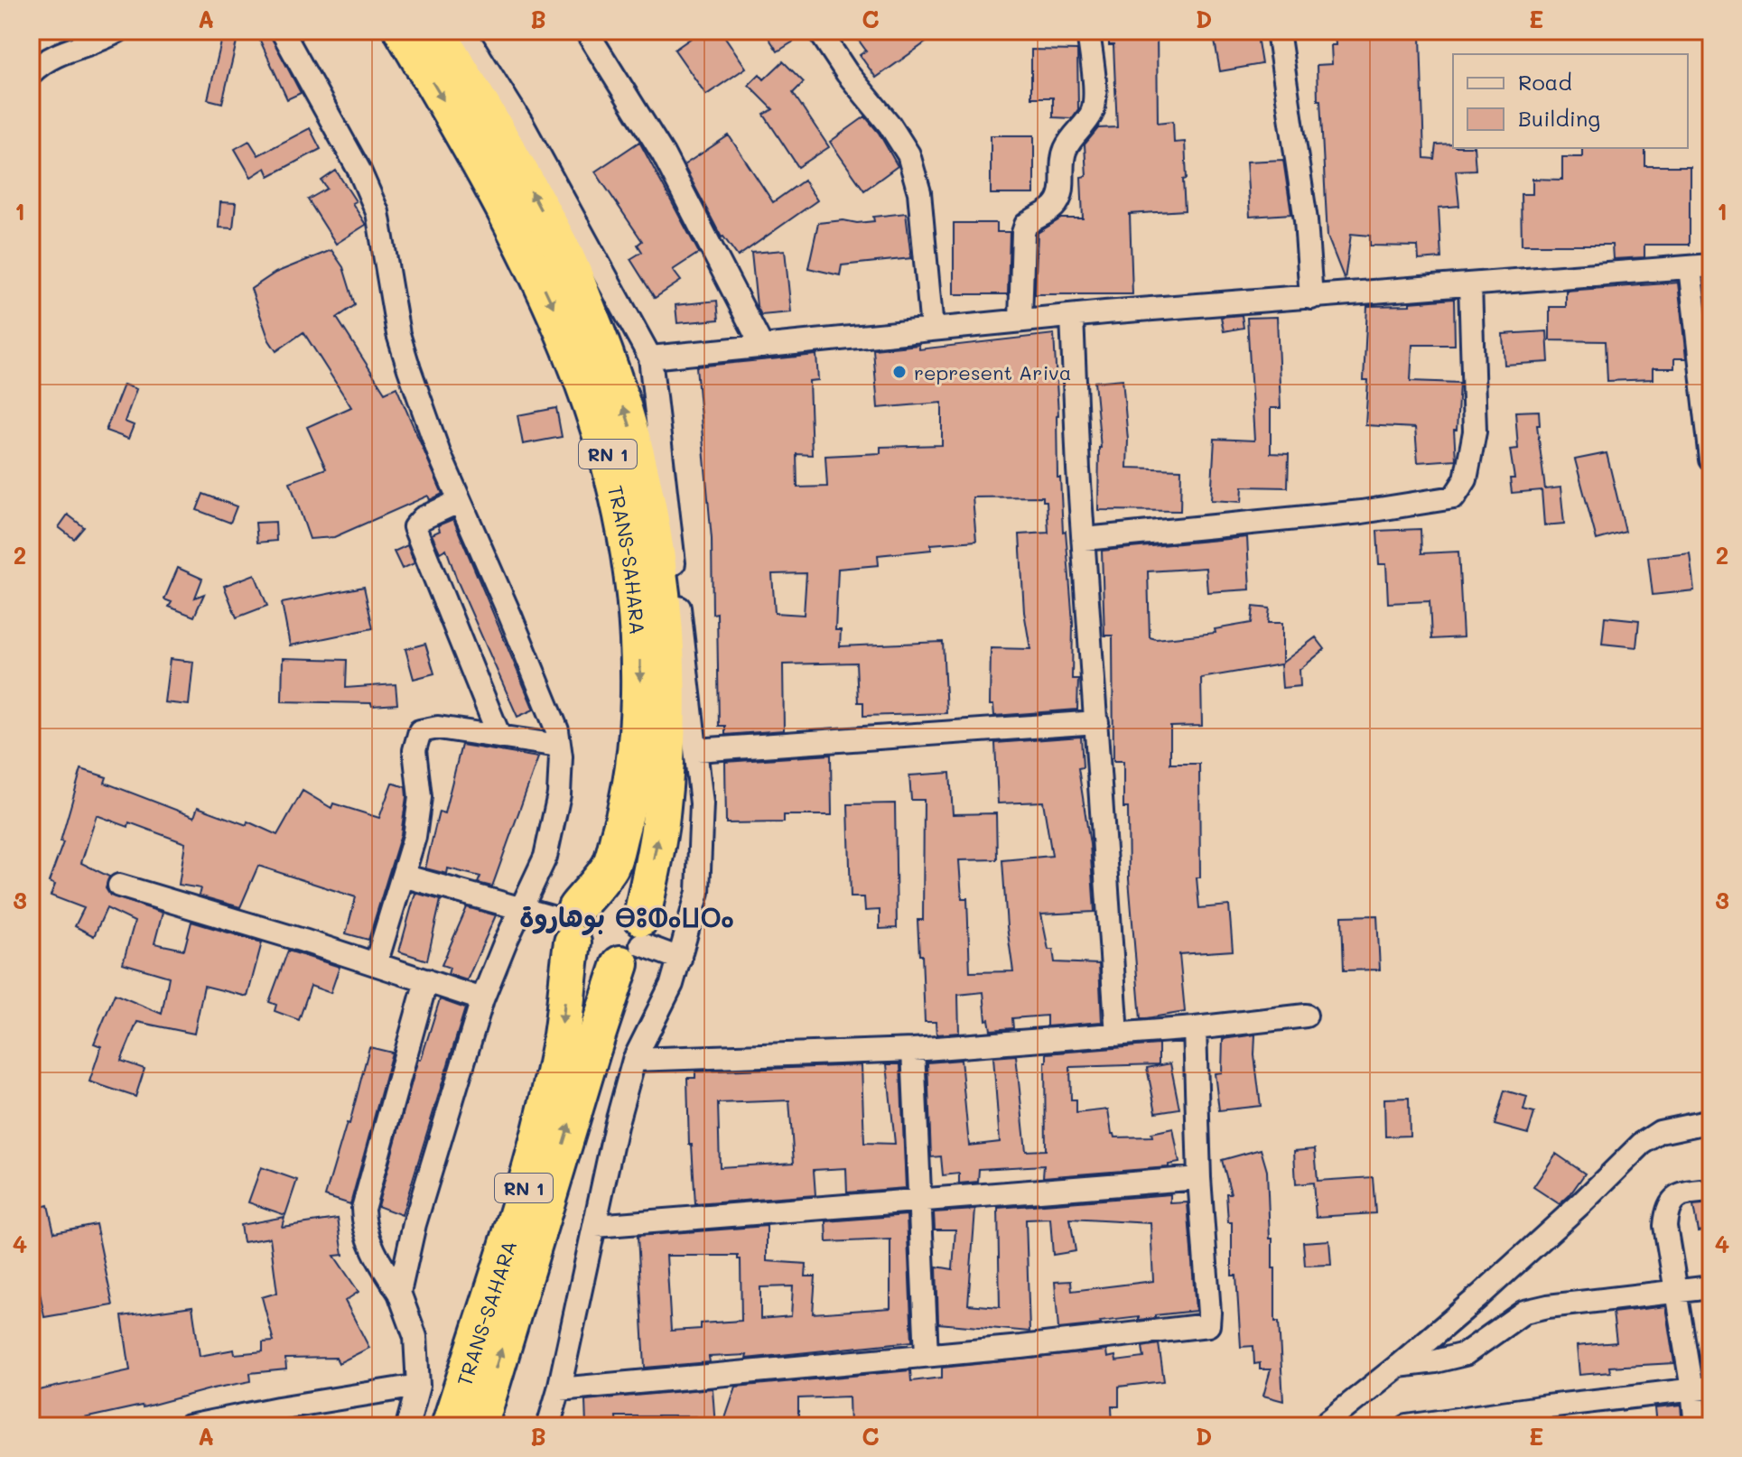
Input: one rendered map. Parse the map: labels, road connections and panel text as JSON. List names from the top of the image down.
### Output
{
  "streets": {
    "highway": ["RN 1", "TRANS-SAHARA"]
  },
  "districts": ["بوهاروة ⴱⵓⵀⴰⵡⵔⴰ"],
  "places": ["represent Ariva"],
  "legend": ["Road", "Building"],
  "grid": {
    "columns": [
      "A",
      "B",
      "C",
      "D",
      "E"
    ],
    "rows": [
      "1",
      "2",
      "3",
      "4"
    ]
  }
}
